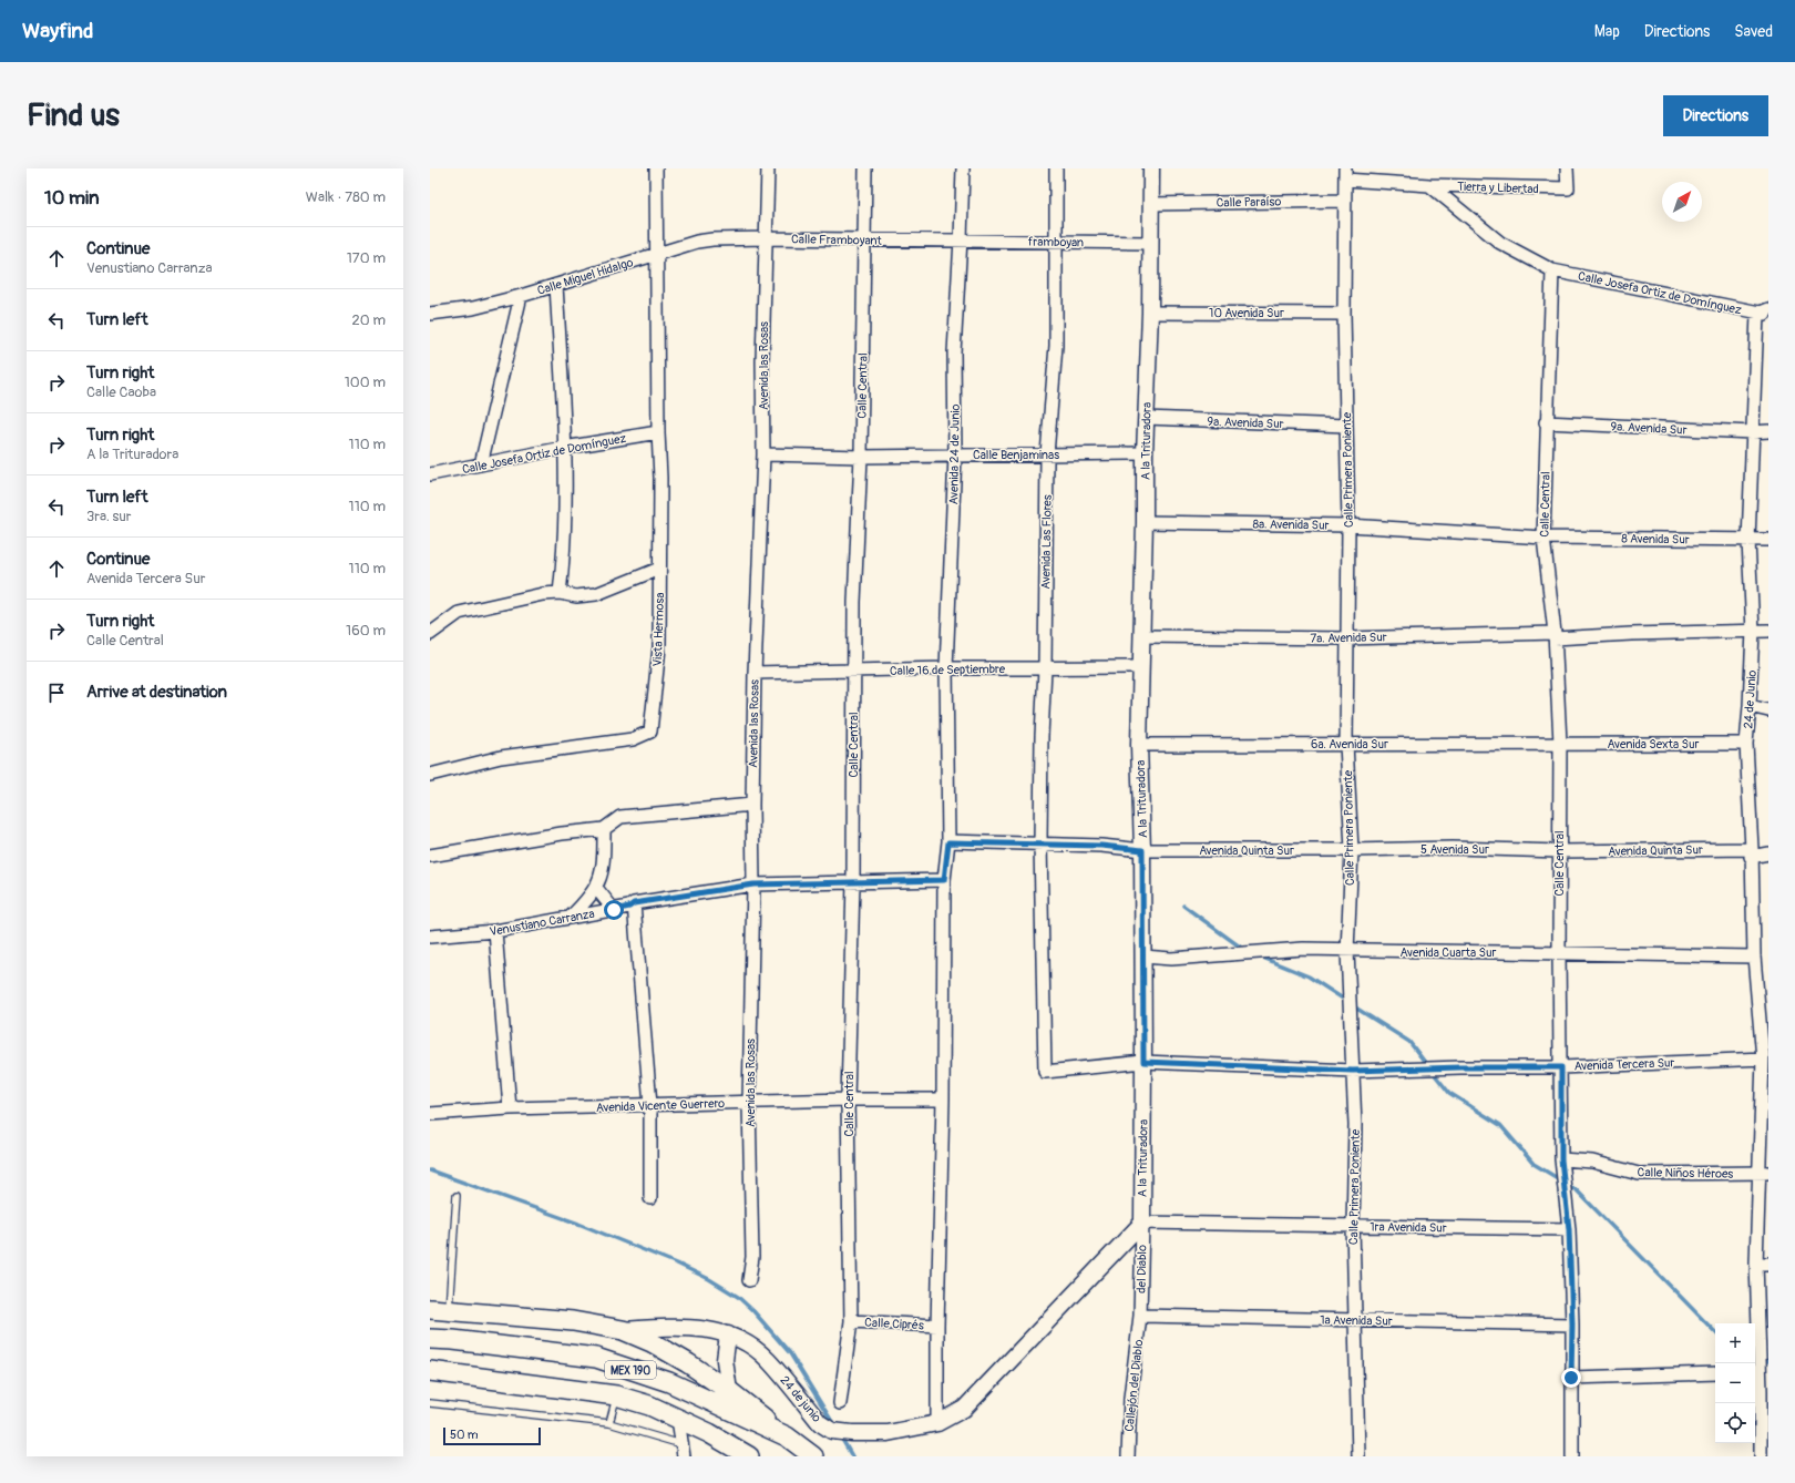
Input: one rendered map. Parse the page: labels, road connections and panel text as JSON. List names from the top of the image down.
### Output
{
  "streets": {
    "main road": ["MEX 190"],
    "street": [
      "Tierra y Libertad",
      "Calle Paraíso",
      "Calle Framboyant",
      "framboyan",
      "Calle Miguel Hidalgo",
      "Calle Josefa Ortiz de Domínguez",
      "10 Avenida Sur",
      "Avenida las Rosas",
      "Calle Central",
      "9a. Avenida Sur",
      "A la Trituradora",
      "Avenida 24 de Junio",
      "Calle Benjaminas",
      "Calle Primera Poniente",
      "8a. Avenida Sur",
      "8 Avenida Sur",
      "Avenida Las Flores",
      "Vista Hermosa",
      "7a. Avenida Sur",
      "Calle 16 de Septiembre",
      "24 de Junio",
      "6a. Avenida Sur",
      "Avenida Sexta Sur",
      "5 Avenida Sur",
      "Avenida Quinta Sur",
      "Venustiano Carranza",
      "Avenida Cuarta Sur",
      "Avenida Tercera Sur",
      "Avenida Vicente Guerrero",
      "Calle Niños Héroes",
      "1ra Avenida Sur",
      "del Diablo",
      "1a Avenida Sur",
      "Calle Ciprés",
      "Callejón del Diablo",
      "24 de junio"
    ]
  },
  "crossings": [
    ["Tierra y Libertad", "Calle Josefa Ortiz de Domínguez"],
    ["Tierra y Libertad", "Calle Primera Poniente"],
    ["Calle Paraíso", "A la Trituradora"],
    ["Calle Paraíso", "Calle Primera Poniente"],
    ["Calle Framboyant", "framboyan"],
    ["Calle Framboyant", "Calle Miguel Hidalgo"],
    ["Calle Framboyant", "Avenida las Rosas"],
    ["Calle Framboyant", "Calle Central"],
    ["Calle Framboyant", "Avenida 24 de Junio"],
    ["Calle Framboyant", "Vista Hermosa"],
    ["framboyan", "A la Trituradora"],
    ["framboyan", "Avenida 24 de Junio"],
    ["framboyan", "Avenida Las Flores"],
    ["Calle Miguel Hidalgo", "Vista Hermosa"],
    ["Calle Josefa Ortiz de Domínguez", "Calle Central"],
    ["Calle Josefa Ortiz de Domínguez", "Vista Hermosa"],
    ["Calle Josefa Ortiz de Domínguez", "24 de Junio"],
    ["10 Avenida Sur", "A la Trituradora"],
    ["10 Avenida Sur", "Calle Primera Poniente"],
    ["Avenida las Rosas", "Calle Benjaminas"],
    ["Avenida las Rosas", "Calle 16 de Septiembre"],
    ["Avenida las Rosas", "Venustiano Carranza"],
    ["Avenida las Rosas", "Avenida Vicente Guerrero"],
    ["Calle Central", "9a. Avenida Sur"],
    ["Calle Central", "Calle Benjaminas"],
    ["Calle Central", "8a. Avenida Sur"],
    ["Calle Central", "8 Avenida Sur"],
    ["Calle Central", "7a. Avenida Sur"],
    ["Calle Central", "Calle 16 de Septiembre"],
    ["Calle Central", "6a. Avenida Sur"],
    ["Calle Central", "Avenida Sexta Sur"],
    ["Calle Central", "5 Avenida Sur"],
    ["Calle Central", "Avenida Quinta Sur"],
    ["Calle Central", "Venustiano Carranza"],
    ["Calle Central", "Avenida Cuarta Sur"],
    ["Calle Central", "Avenida Tercera Sur"],
    ["Calle Central", "Avenida Vicente Guerrero"],
    ["Calle Central", "Calle Niños Héroes"],
    ["Calle Central", "1ra Avenida Sur"],
    ["Calle Central", "1a Avenida Sur"],
    ["Calle Central", "Calle Ciprés"],
    ["9a. Avenida Sur", "A la Trituradora"],
    ["9a. Avenida Sur", "Calle Primera Poniente"],
    ["9a. Avenida Sur", "24 de Junio"],
    ["A la Trituradora", "Calle Benjaminas"],
    ["A la Trituradora", "8a. Avenida Sur"],
    ["A la Trituradora", "7a. Avenida Sur"],
    ["A la Trituradora", "Calle 16 de Septiembre"],
    ["A la Trituradora", "6a. Avenida Sur"],
    ["A la Trituradora", "Avenida Quinta Sur"],
    ["A la Trituradora", "Avenida Cuarta Sur"],
    ["A la Trituradora", "Avenida Tercera Sur"],
    ["A la Trituradora", "1ra Avenida Sur"],
    ["A la Trituradora", "del Diablo"],
    ["Avenida 24 de Junio", "Calle Benjaminas"],
    ["Avenida 24 de Junio", "Calle 16 de Septiembre"],
    ["Avenida 24 de Junio", "Avenida Quinta Sur"],
    ["Avenida 24 de Junio", "Venustiano Carranza"],
    ["Avenida 24 de Junio", "Avenida Vicente Guerrero"],
    ["Avenida 24 de Junio", "Calle Ciprés"],
    ["Avenida 24 de Junio", "24 de junio"],
    ["Calle Benjaminas", "Avenida Las Flores"],
    ["Calle Primera Poniente", "8a. Avenida Sur"],
    ["Calle Primera Poniente", "7a. Avenida Sur"],
    ["Calle Primera Poniente", "6a. Avenida Sur"],
    ["Calle Primera Poniente", "5 Avenida Sur"],
    ["Calle Primera Poniente", "Avenida Quinta Sur"],
    ["Calle Primera Poniente", "Avenida Cuarta Sur"],
    ["Calle Primera Poniente", "Avenida Tercera Sur"],
    ["Calle Primera Poniente", "1ra Avenida Sur"],
    ["Calle Primera Poniente", "1a Avenida Sur"],
    ["8a. Avenida Sur", "8 Avenida Sur"],
    ["8 Avenida Sur", "24 de Junio"],
    ["Avenida Las Flores", "Calle 16 de Septiembre"],
    ["Avenida Las Flores", "Avenida Quinta Sur"],
    ["Avenida Las Flores", "Avenida Tercera Sur"],
    ["7a. Avenida Sur", "24 de Junio"],
    ["24 de Junio", "Avenida Sexta Sur"],
    ["24 de Junio", "Avenida Quinta Sur"],
    ["24 de Junio", "Avenida Cuarta Sur"],
    ["24 de Junio", "Avenida Tercera Sur"],
    ["6a. Avenida Sur", "Avenida Sexta Sur"],
    ["5 Avenida Sur", "Avenida Quinta Sur"],
    ["1ra Avenida Sur", "del Diablo"],
    ["del Diablo", "1a Avenida Sur"],
    ["del Diablo", "Callejón del Diablo"],
    ["1a Avenida Sur", "Callejón del Diablo"]
  ],
  "scale_bar": "50 m",
  "north": "top right",
  "page": {
    "header": "Wayfind",
    "nav": ["Map", "Directions", "Saved"],
    "buttons": "Directions",
    "title": "Find us",
    "heading": ["10 min", "Walk · 780 m"],
    "list": [
      ["Continue", "Venustiano Carranza", "170 m"],
      ["Turn left", "20 m"],
      ["Turn right", "Calle Caoba", "100 m"],
      ["Turn right", "A la Trituradora", "110 m"],
      ["Turn left", "3ra. sur", "110 m"],
      ["Continue", "Avenida Tercera Sur", "110 m"],
      ["Turn right", "Calle Central", "160 m"],
      "Arrive at destination"
    ],
    "map_buttons": ["+", "−"],
    "scale": "50 m"
  }
}
